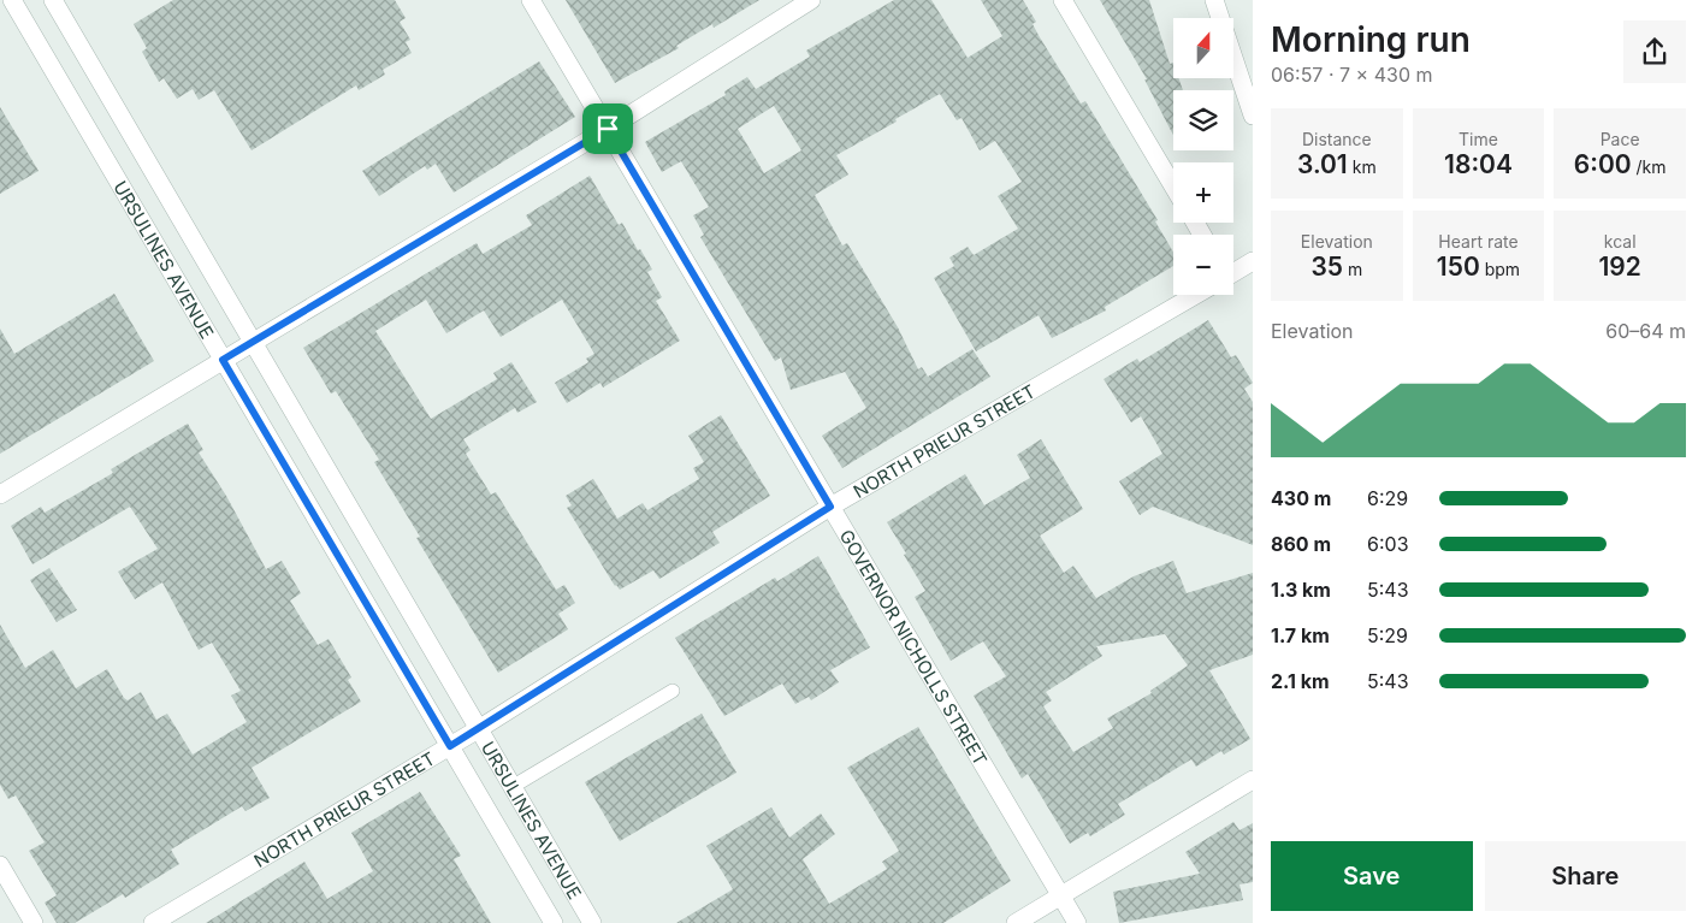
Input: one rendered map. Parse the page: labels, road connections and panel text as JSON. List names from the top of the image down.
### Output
{
  "streets": {
    "street": ["URSULINES AVENUE", "NORTH PRIEUR STREET", "GOVERNOR NICHOLLS STREET"]
  },
  "crossings": [
    ["URSULINES AVENUE", "NORTH PRIEUR STREET"],
    ["NORTH PRIEUR STREET", "GOVERNOR NICHOLLS STREET"]
  ],
  "north": "top",
  "page": {
    "heading": ["Morning run", "06:57 · 7 × 430 m"],
    "map_buttons": ["+", "−"],
    "stats": [
      ["Distance", "3.01 km"],
      ["Time", "18:04"],
      ["Pace", "6:00 /km"],
      ["Elevation", "35 m"],
      ["Heart rate", "150 bpm"],
      ["kcal", "192"]
    ],
    "chart": ["Elevation", "60–64 m"],
    "list": [
      {
        "name": "430 m",
        "note": "6:29"
      },
      {
        "name": "860 m",
        "note": "6:03"
      },
      {
        "name": "1.3 km",
        "note": "5:43"
      },
      {
        "name": "1.7 km",
        "note": "5:29"
      },
      {
        "name": "2.1 km",
        "note": "5:43"
      }
    ],
    "buttons": ["Save", "Share"]
  }
}
